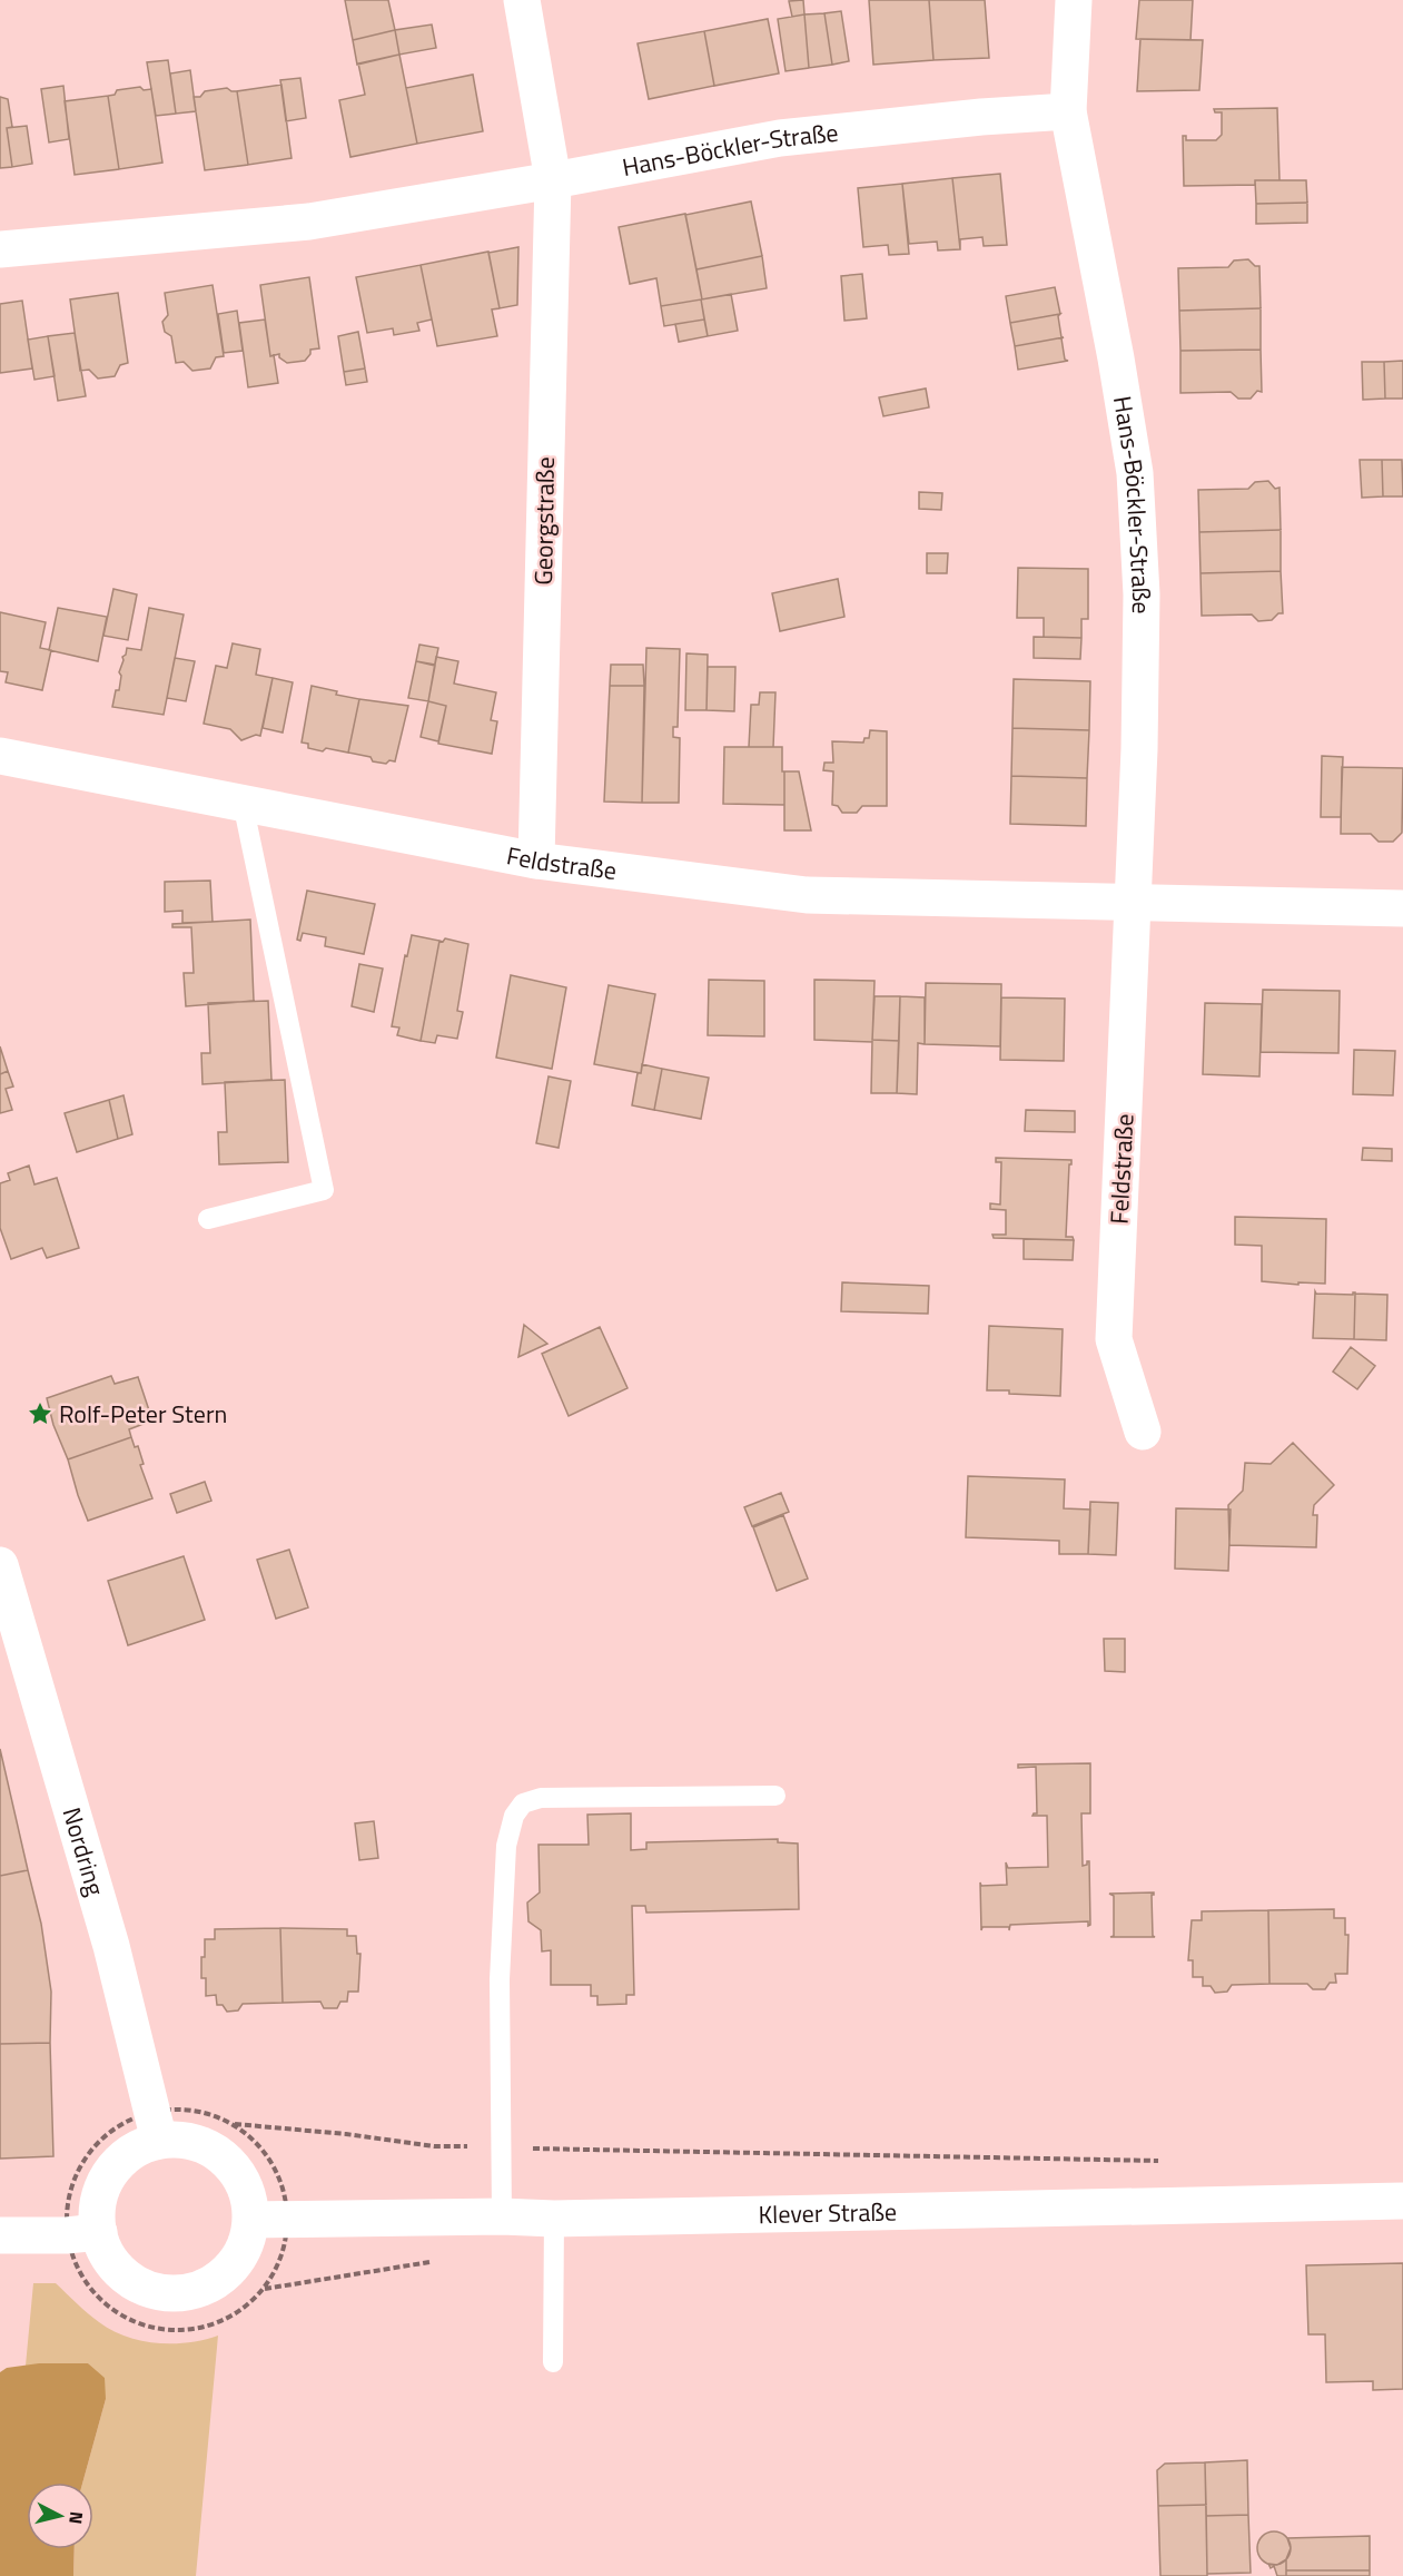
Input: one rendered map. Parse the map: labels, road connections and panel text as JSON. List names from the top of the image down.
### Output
{
  "streets": {
    "street": [
      "Hans-Böckler-Straße",
      "Georgstraße",
      "Feldstraße",
      "Nordring",
      "Klever Straße"
    ]
  },
  "crossings": [
    ["Hans-Böckler-Straße", "Georgstraße"],
    ["Hans-Böckler-Straße", "Feldstraße"],
    ["Georgstraße", "Feldstraße"],
    ["Nordring", "Klever Straße"]
  ],
  "places": {
    "place": ["Rolf-Peter Stern"]
  },
  "north": "right"
}
